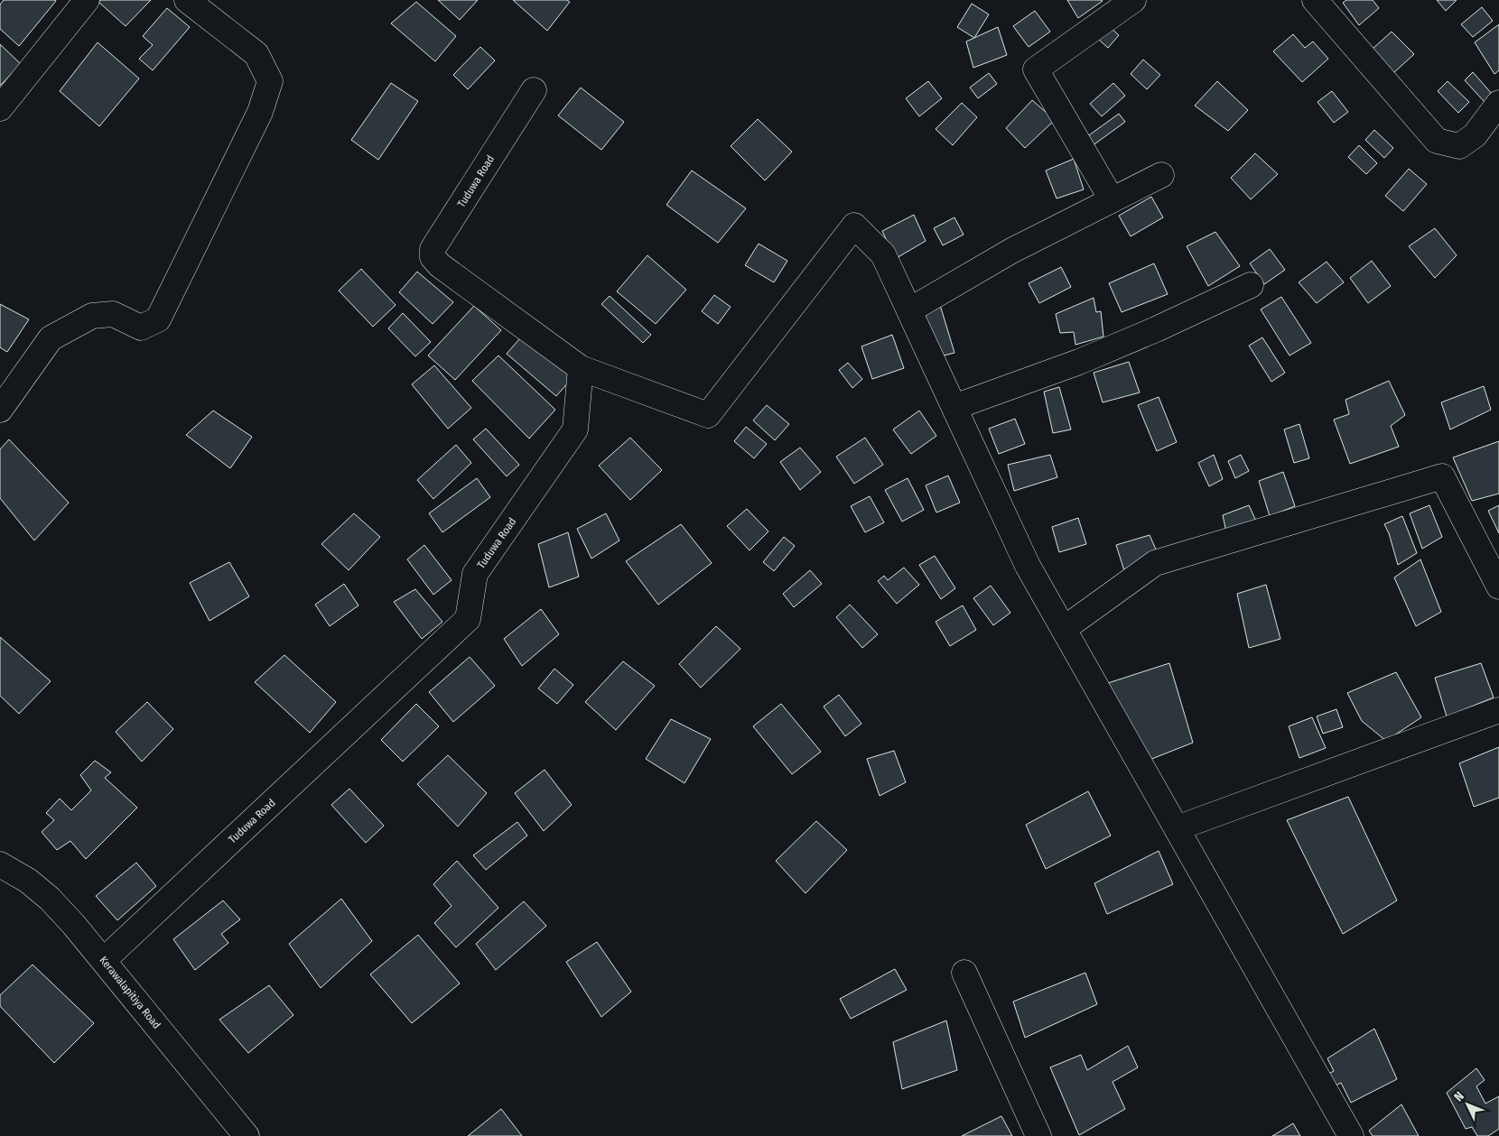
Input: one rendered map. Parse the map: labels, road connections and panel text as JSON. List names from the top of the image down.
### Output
{
  "streets": {
    "street": ["Tuduwa Road", "Kerawalapitiya Road"]
  },
  "crossings": [
    ["Tuduwa Road", "Kerawalapitiya Road"]
  ],
  "north": "top left"
}
